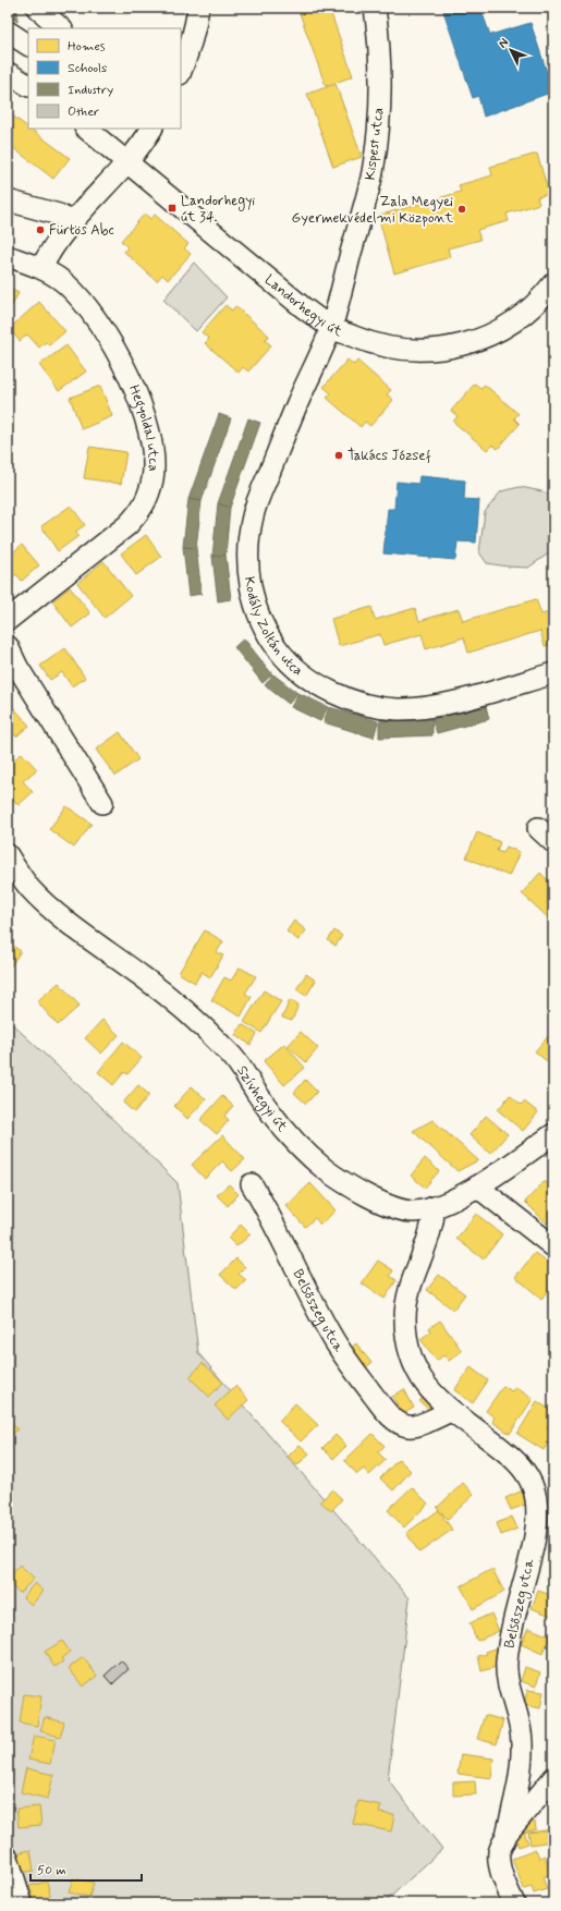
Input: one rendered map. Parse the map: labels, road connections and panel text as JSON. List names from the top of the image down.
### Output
{
  "streets": {
    "street": [
      "Kispest utca",
      "Landorhegyi út",
      "Hegyoldal utca",
      "Kodály Zoltán utca",
      "Szívhegyi út",
      "Belsőszeg utca"
    ]
  },
  "crossings": [
    ["Kispest utca", "Landorhegyi út"],
    ["Kispest utca", "Kodály Zoltán utca"],
    ["Landorhegyi út", "Kodály Zoltán utca"],
    ["Szívhegyi út", "Belsőszeg utca"]
  ],
  "places": {
    "transit": ["Landorhegyi út 34."],
    "other": ["Zala Megyei Gyermekvédelmi Központ", "Fürtös Abc", "Takács József"]
  },
  "legend": [
    "Homes",
    "Schools",
    "Industry",
    "Other"
  ],
  "scale_bar": "50 m",
  "north": "top left"
}
